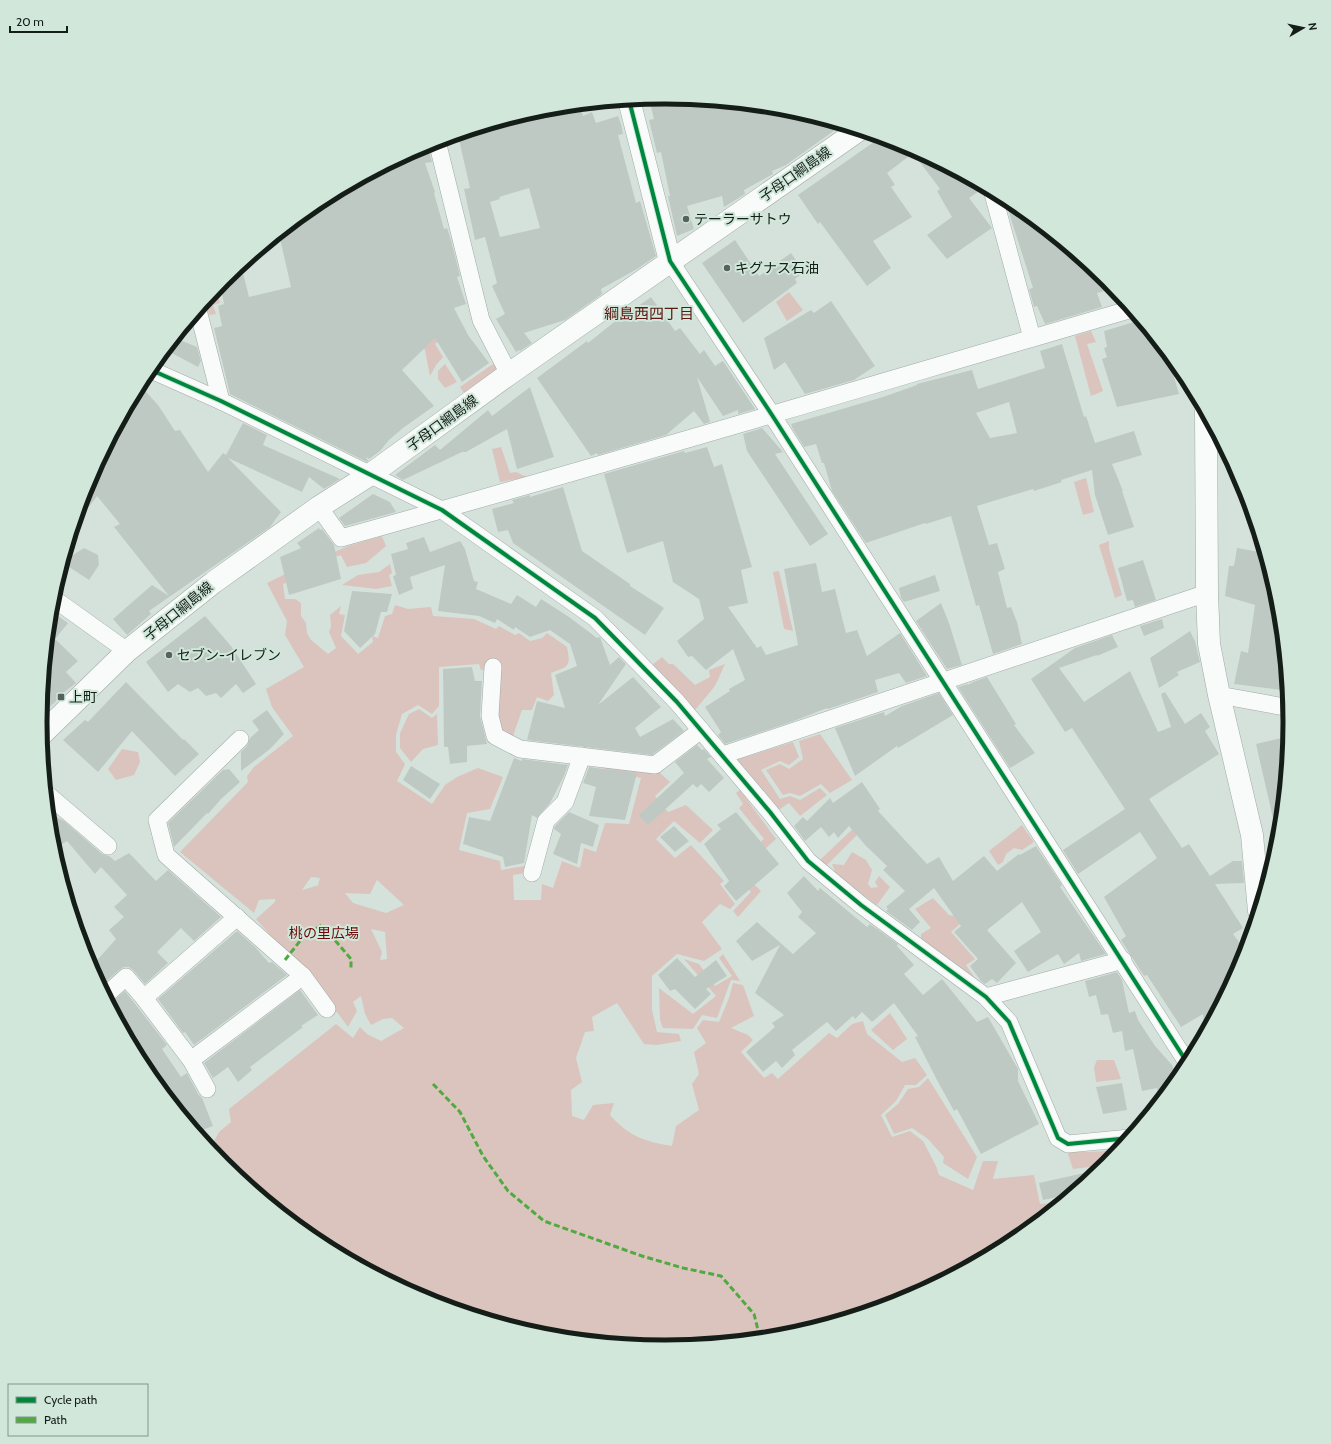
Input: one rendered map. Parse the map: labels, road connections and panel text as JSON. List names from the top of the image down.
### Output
{
  "streets": {
    "main road": ["子母口綱島線"]
  },
  "districts": ["綱島西四丁目"],
  "parks": ["桃の里広場"],
  "places": {
    "other": ["テーラーサトウ", "キグナス石油", "セブン-イレブン"],
    "transit": ["上町"]
  },
  "legend": ["Cycle path", "Path"],
  "scale_bar": "20 m",
  "north": "right"
}
